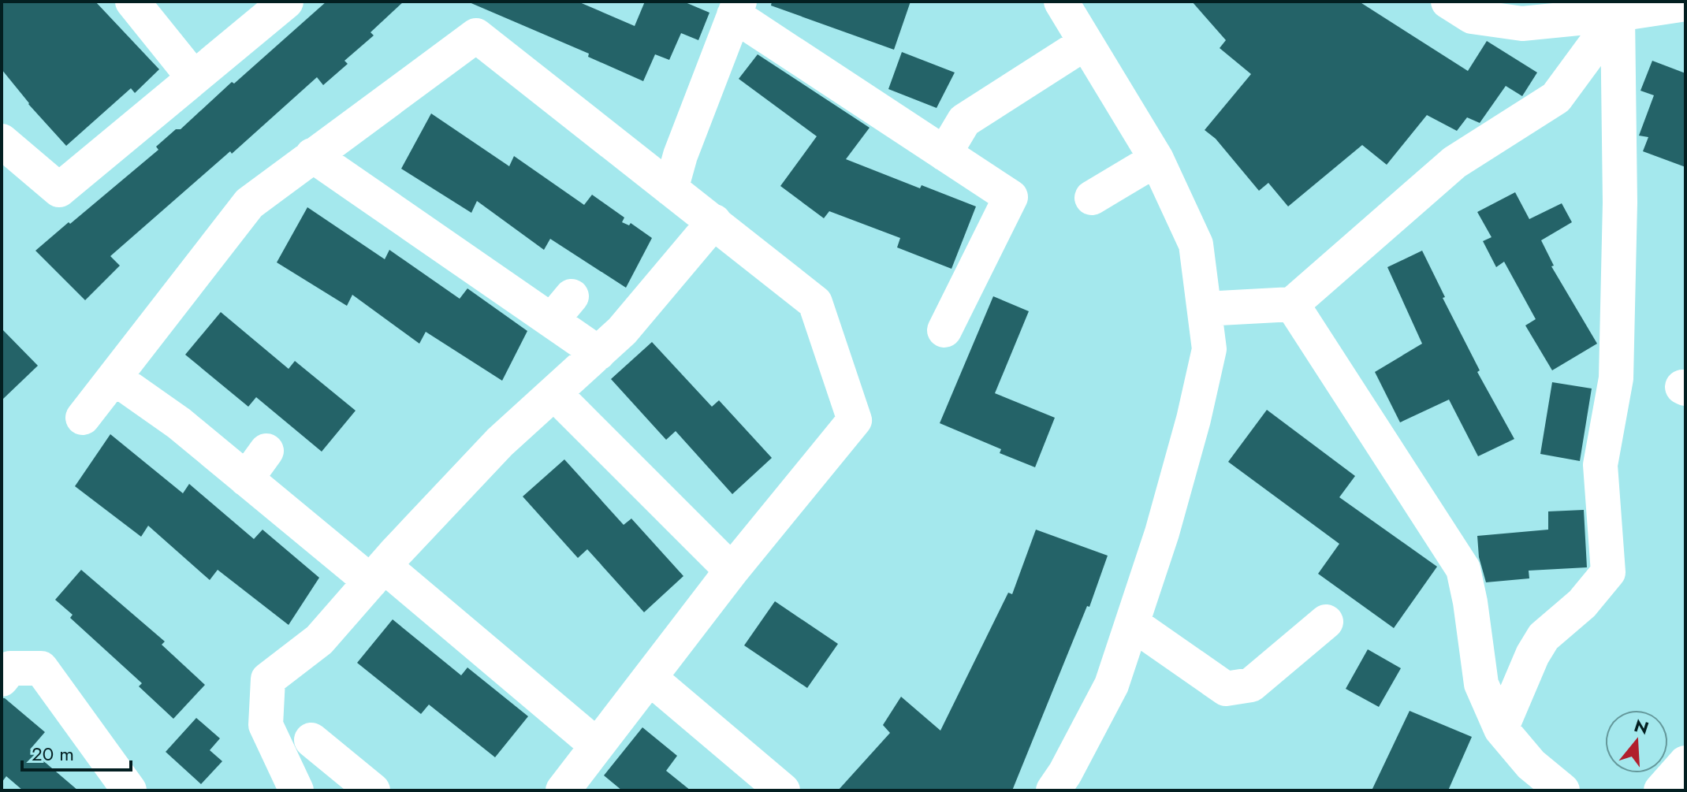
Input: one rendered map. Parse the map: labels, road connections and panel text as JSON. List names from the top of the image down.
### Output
{
  "scale_bar": "20 m",
  "north": "top"
}
